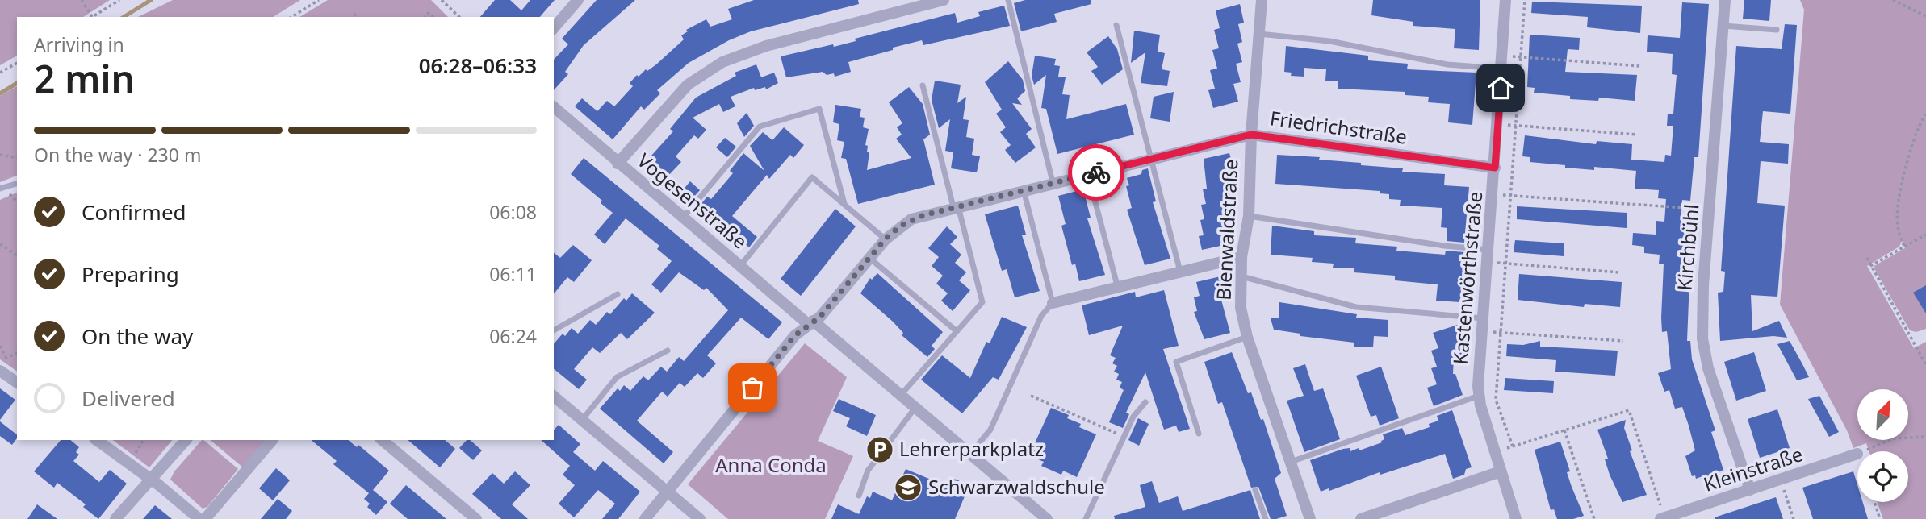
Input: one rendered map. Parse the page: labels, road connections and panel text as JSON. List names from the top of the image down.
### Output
{
  "streets": {
    "street": [
      "Friedrichstraße",
      "Vogesenstraße",
      "Bienwaldstraße",
      "Kirchbühl",
      "Kastenwörthstraße",
      "Kleinstraße"
    ]
  },
  "crossings": [
    ["Friedrichstraße", "Vogesenstraße"],
    ["Friedrichstraße", "Bienwaldstraße"],
    ["Friedrichstraße", "Kastenwörthstraße"],
    ["Kirchbühl", "Kleinstraße"]
  ],
  "parks": ["Anna Conda"],
  "places": {
    "parking": ["Lehrerparkplatz"],
    "school or university": ["Schwarzwaldschule"]
  },
  "north": "top right",
  "page": {
    "heading": ["2 min", "Arriving in", "06:28–06:33"],
    "bar": "On the way · 230 m",
    "list": [
      ["Confirmed", "06:08"],
      ["Preparing", "06:11"],
      ["On the way", "06:24"],
      "Delivered"
    ]
  }
}
